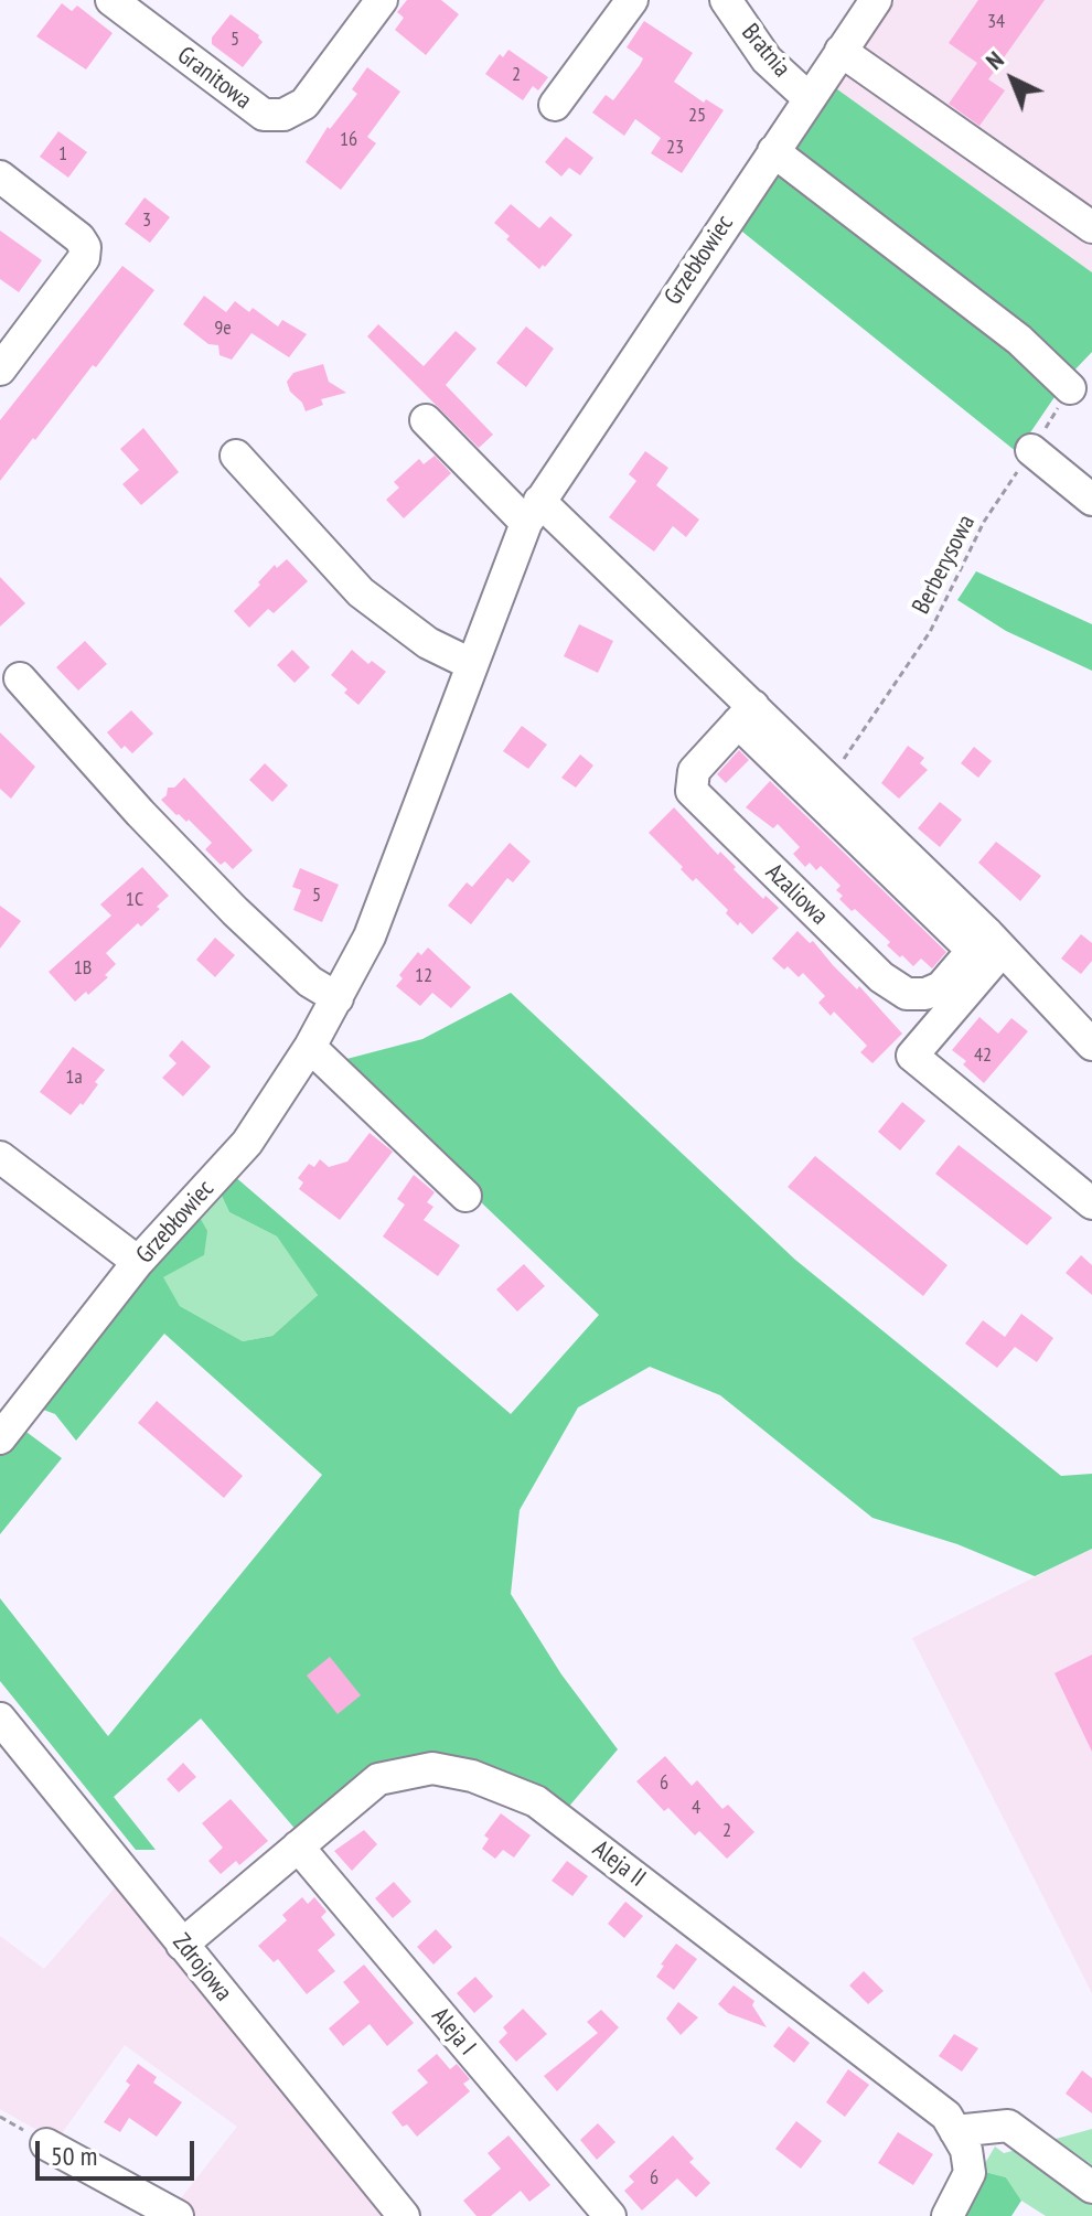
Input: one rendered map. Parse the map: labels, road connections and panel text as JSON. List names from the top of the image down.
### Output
{
  "streets": {
    "street": [
      "Bratnia",
      "Granitowa",
      "Grzebłowiec",
      "Azaliowa",
      "Aleja II",
      "Zdrojowa",
      "Aleja I"
    ],
    "path": ["Berberysowa"]
  },
  "crossings": [
    ["Bratnia", "Grzebłowiec"],
    ["Aleja II", "Zdrojowa"],
    ["Aleja II", "Aleja I"]
  ],
  "house_numbers": [
    "34",
    "5",
    "2",
    "25",
    "16",
    "23",
    "1",
    "3",
    "9e",
    "5",
    "1C",
    "1B",
    "12",
    "42",
    "1a",
    "6",
    "4",
    "2",
    "6"
  ],
  "scale_bar": "50 m",
  "north": "top left"
}
